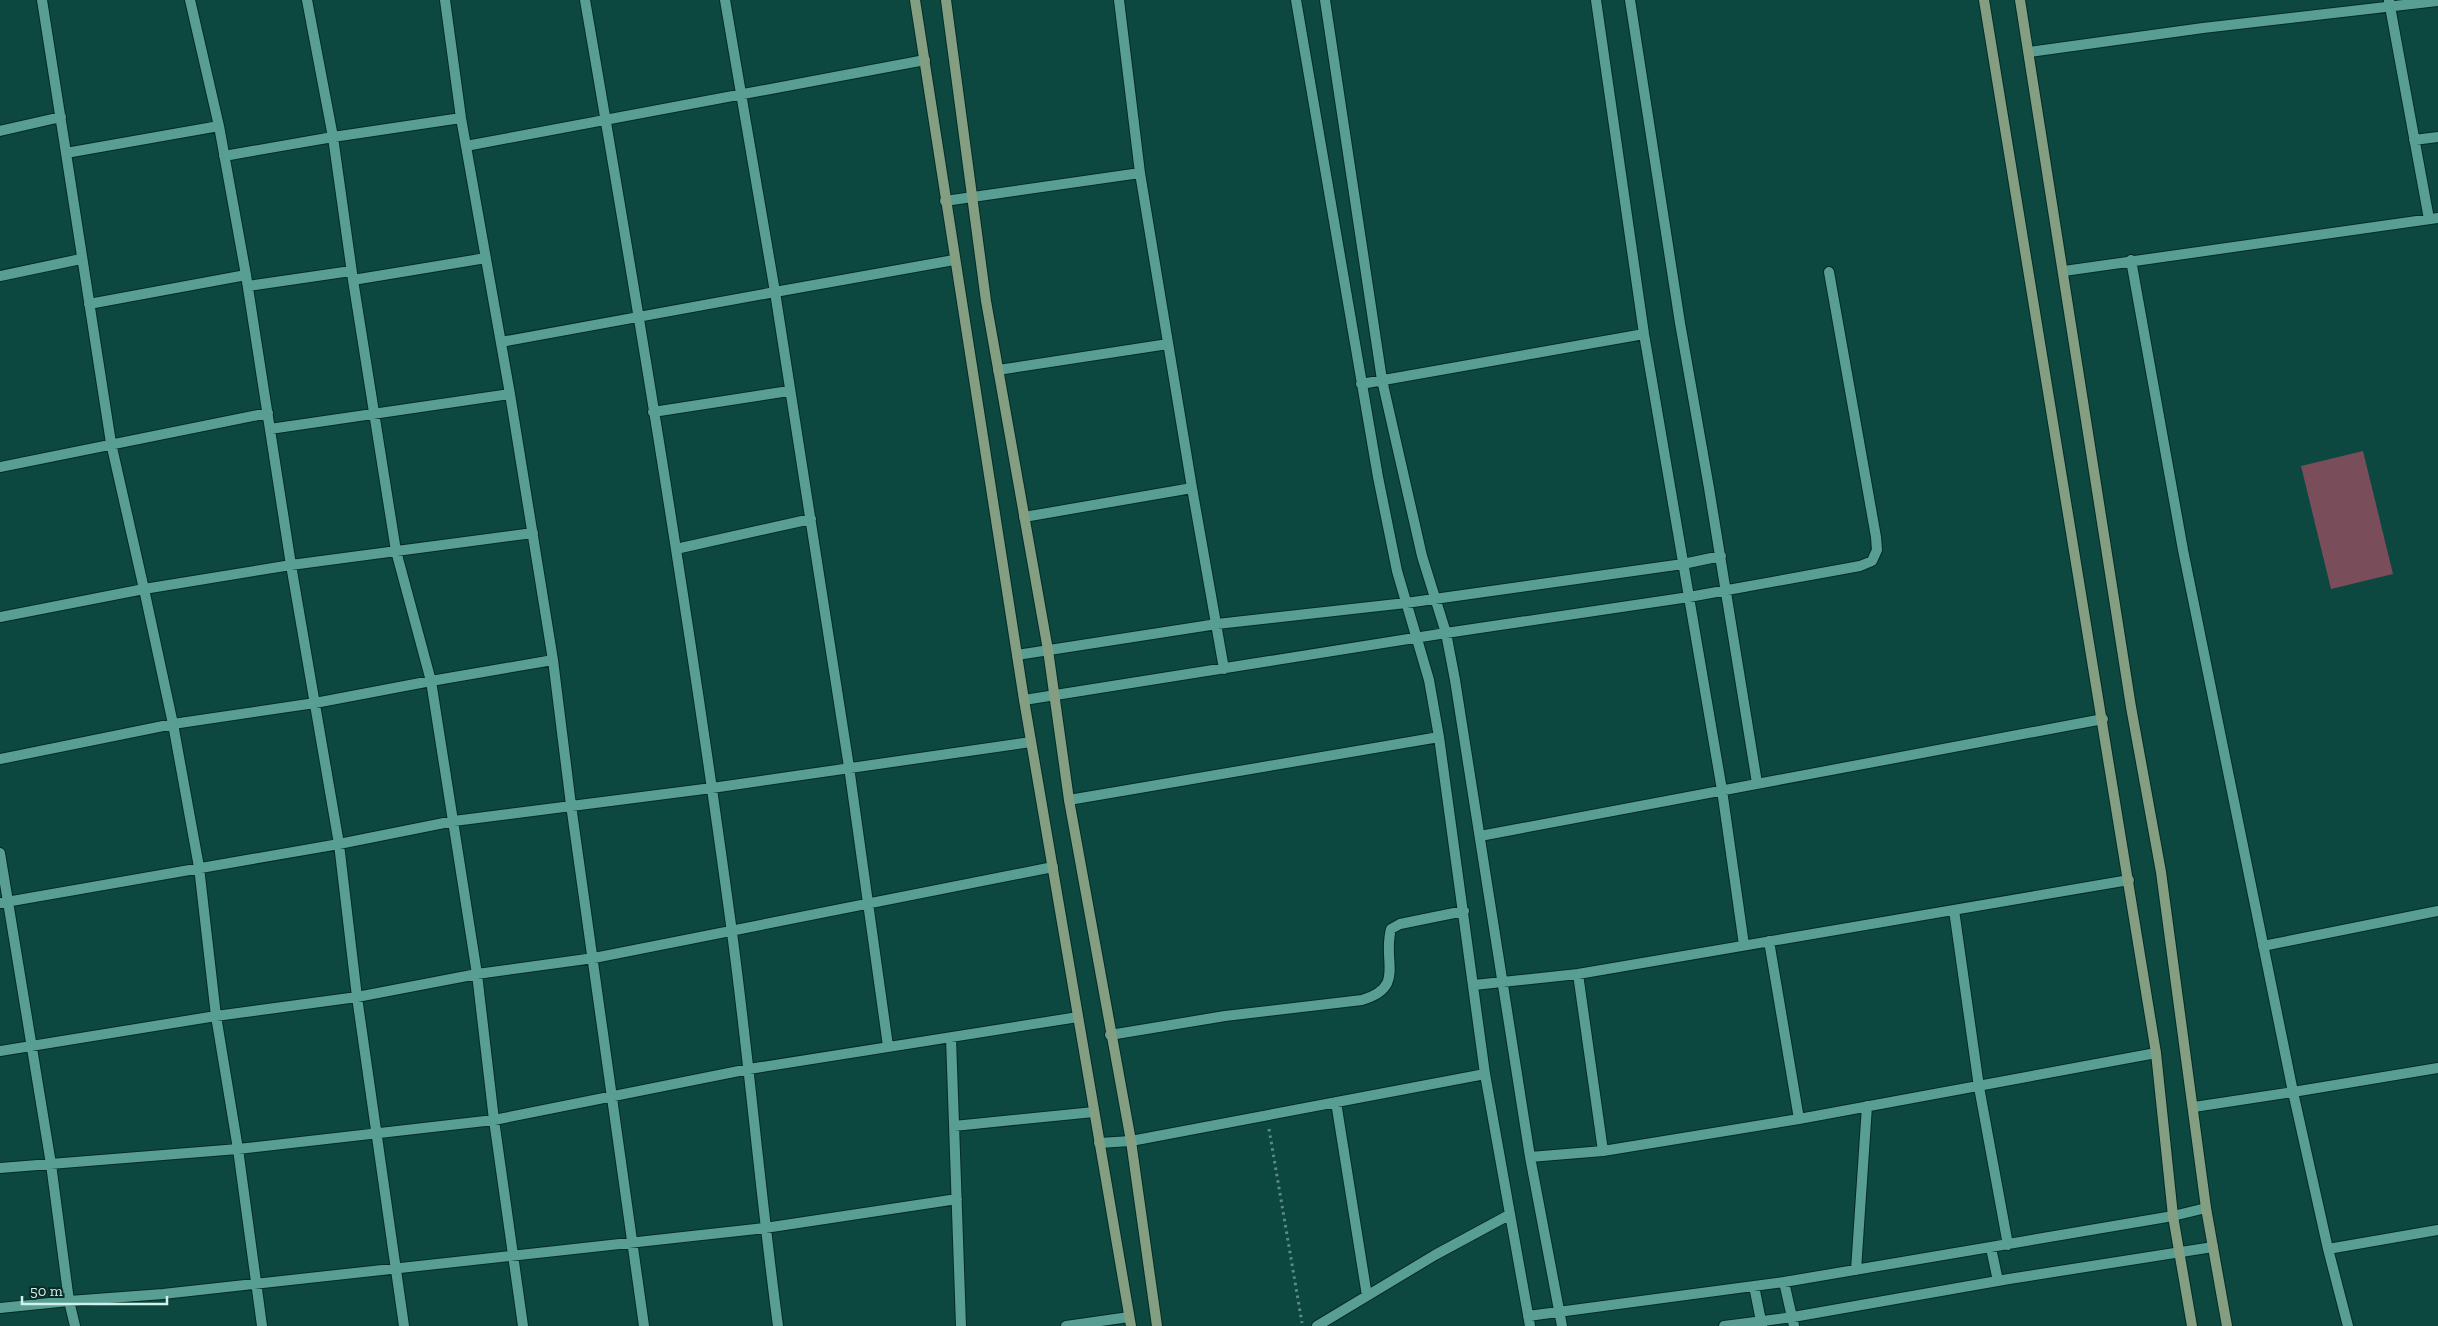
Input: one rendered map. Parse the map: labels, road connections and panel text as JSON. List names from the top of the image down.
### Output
{
  "scale_bar": "50 m"
}
